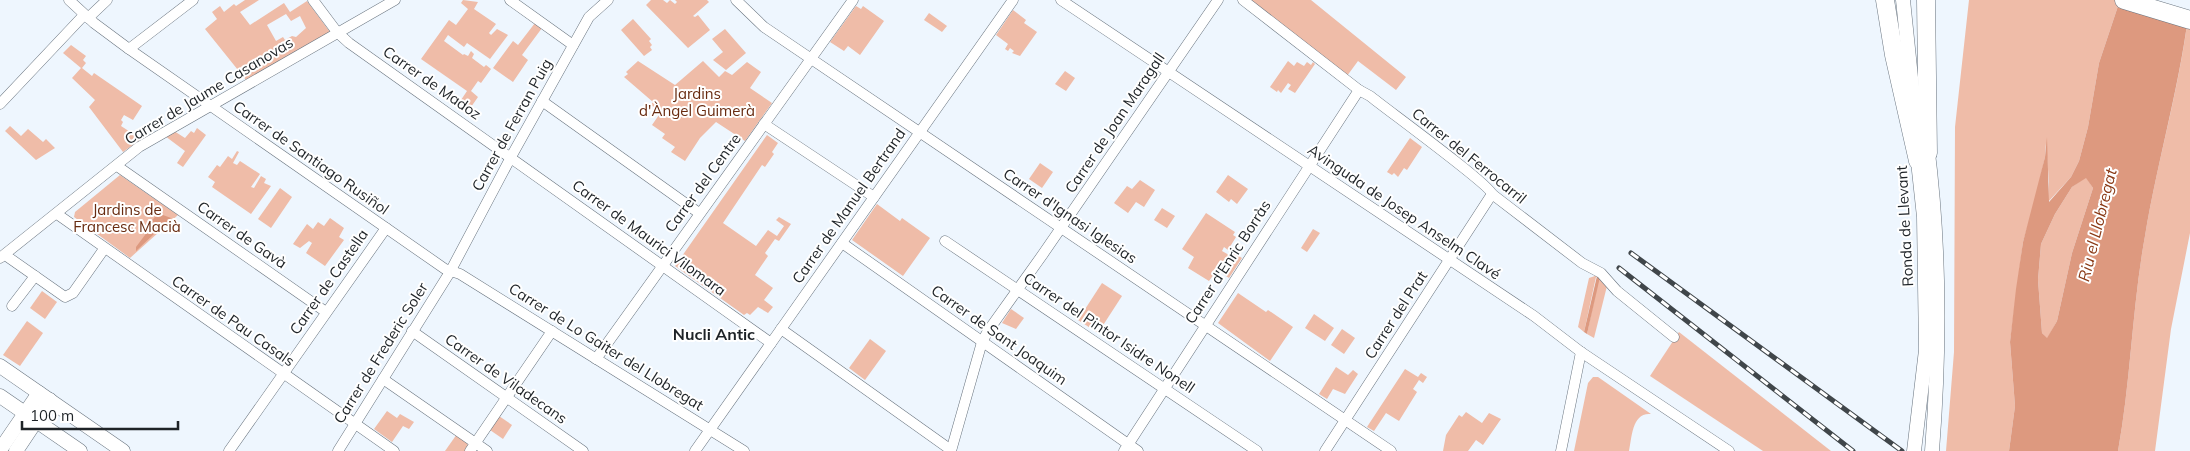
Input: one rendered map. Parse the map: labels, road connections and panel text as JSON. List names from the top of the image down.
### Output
{
  "streets": {
    "main road": ["Ronda de Llevant"],
    "street": [
      "Carrer de Madoz",
      "Carrer de Jaume Casanovas",
      "Carrer de Joan Maragall",
      "Carrer de Ferran Puig",
      "Carrer del Ferrocarril",
      "Carrer de Santiago Rusiñol",
      "Carrer del Centre",
      "Carrer de Manuel Bertrand",
      "Avinguda de Josep Anselm Clavé",
      "Carrer d'Ignasi Iglesias",
      "Carrer de Gavà",
      "Carrer de Maurici Vilomara",
      "Carrer d'Enric Borràs",
      "Carrer de Castella",
      "Carrer del Prat",
      "Carrer de Pau Casals",
      "Carrer del Pintor Isidre Nonell",
      "Carrer de Sant Joaquim",
      "Carrer de Lo Gaiter del Llobregat",
      "Carrer de Frederic Soler",
      "Carrer de Viladecans"
    ]
  },
  "crossings": [
    ["Carrer de Madoz", "Carrer de Jaume Casanovas"],
    ["Carrer de Madoz", "Carrer de Ferran Puig"],
    ["Carrer de Madoz", "Carrer de Maurici Vilomara"],
    ["Carrer de Jaume Casanovas", "Carrer de Santiago Rusiñol"],
    ["Carrer de Jaume Casanovas", "Carrer de Gavà"],
    ["Carrer de Jaume Casanovas", "Carrer de Pau Casals"],
    ["Carrer de Joan Maragall", "Avinguda de Josep Anselm Clavé"],
    ["Carrer de Joan Maragall", "Carrer d'Ignasi Iglesias"],
    ["Carrer de Joan Maragall", "Carrer del Pintor Isidre Nonell"],
    ["Carrer de Joan Maragall", "Carrer de Sant Joaquim"],
    ["Carrer de Ferran Puig", "Carrer de Santiago Rusiñol"],
    ["Carrer de Ferran Puig", "Carrer de Maurici Vilomara"],
    ["Carrer de Ferran Puig", "Carrer de Lo Gaiter del Llobregat"],
    ["Carrer de Ferran Puig", "Carrer de Frederic Soler"],
    ["Carrer del Ferrocarril", "Carrer d'Enric Borràs"],
    ["Carrer del Ferrocarril", "Carrer del Prat"],
    ["Carrer de Santiago Rusiñol", "Carrer de Castella"],
    ["Carrer de Santiago Rusiñol", "Carrer de Lo Gaiter del Llobregat"],
    ["Carrer de Santiago Rusiñol", "Carrer de Frederic Soler"],
    ["Carrer del Centre", "Carrer d'Ignasi Iglesias"],
    ["Carrer del Centre", "Carrer de Maurici Vilomara"],
    ["Carrer del Centre", "Carrer de Lo Gaiter del Llobregat"],
    ["Carrer de Manuel Bertrand", "Carrer d'Ignasi Iglesias"],
    ["Carrer de Manuel Bertrand", "Carrer de Maurici Vilomara"],
    ["Carrer de Manuel Bertrand", "Carrer de Sant Joaquim"],
    ["Carrer de Manuel Bertrand", "Carrer de Lo Gaiter del Llobregat"],
    ["Avinguda de Josep Anselm Clavé", "Carrer d'Enric Borràs"],
    ["Avinguda de Josep Anselm Clavé", "Carrer del Prat"],
    ["Carrer d'Ignasi Iglesias", "Carrer d'Enric Borràs"],
    ["Carrer d'Ignasi Iglesias", "Carrer del Prat"],
    ["Carrer de Gavà", "Carrer de Castella"],
    ["Carrer d'Enric Borràs", "Carrer del Pintor Isidre Nonell"],
    ["Carrer d'Enric Borràs", "Carrer de Sant Joaquim"],
    ["Carrer de Castella", "Carrer de Pau Casals"],
    ["Carrer de Pau Casals", "Carrer de Frederic Soler"],
    ["Carrer de Lo Gaiter del Llobregat", "Carrer de Frederic Soler"],
    ["Carrer de Frederic Soler", "Carrer de Viladecans"]
  ],
  "districts": ["Nucli Antic"],
  "water": ["Riu el Llobregat"],
  "parks": ["Jardins d'Àngel Guimerà", "Jardins de Francesc Macià"],
  "scale_bar": "100 m"
}
